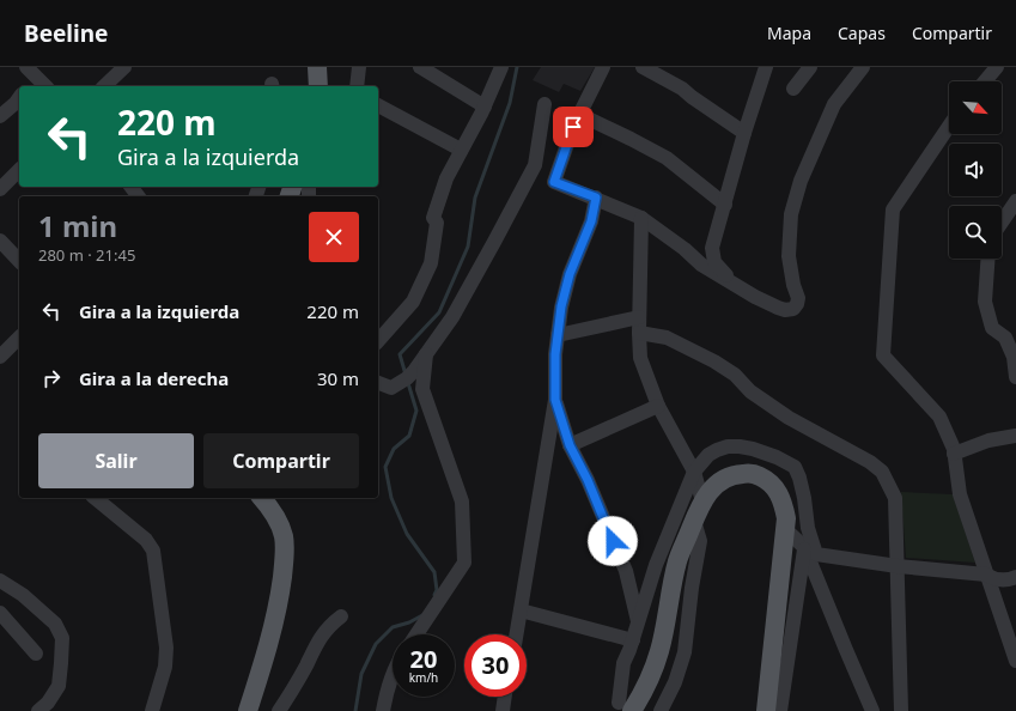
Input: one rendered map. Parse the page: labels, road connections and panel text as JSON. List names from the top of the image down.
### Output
{
  "north": "bottom right",
  "page": {
    "header": "Beeline",
    "nav": ["Mapa", "Capas", "Compartir"],
    "turn": ["220 m", "Gira a la izquierda"],
    "heading": ["1 min", "280 m · 21:45"],
    "list": [
      {
        "name": "Gira a la izquierda",
        "value": "220 m"
      },
      {
        "name": "Gira a la derecha",
        "value": "30 m"
      }
    ],
    "buttons": ["Salir", "Compartir"],
    "speed": "20 km/h",
    "limit": "30"
  }
}
